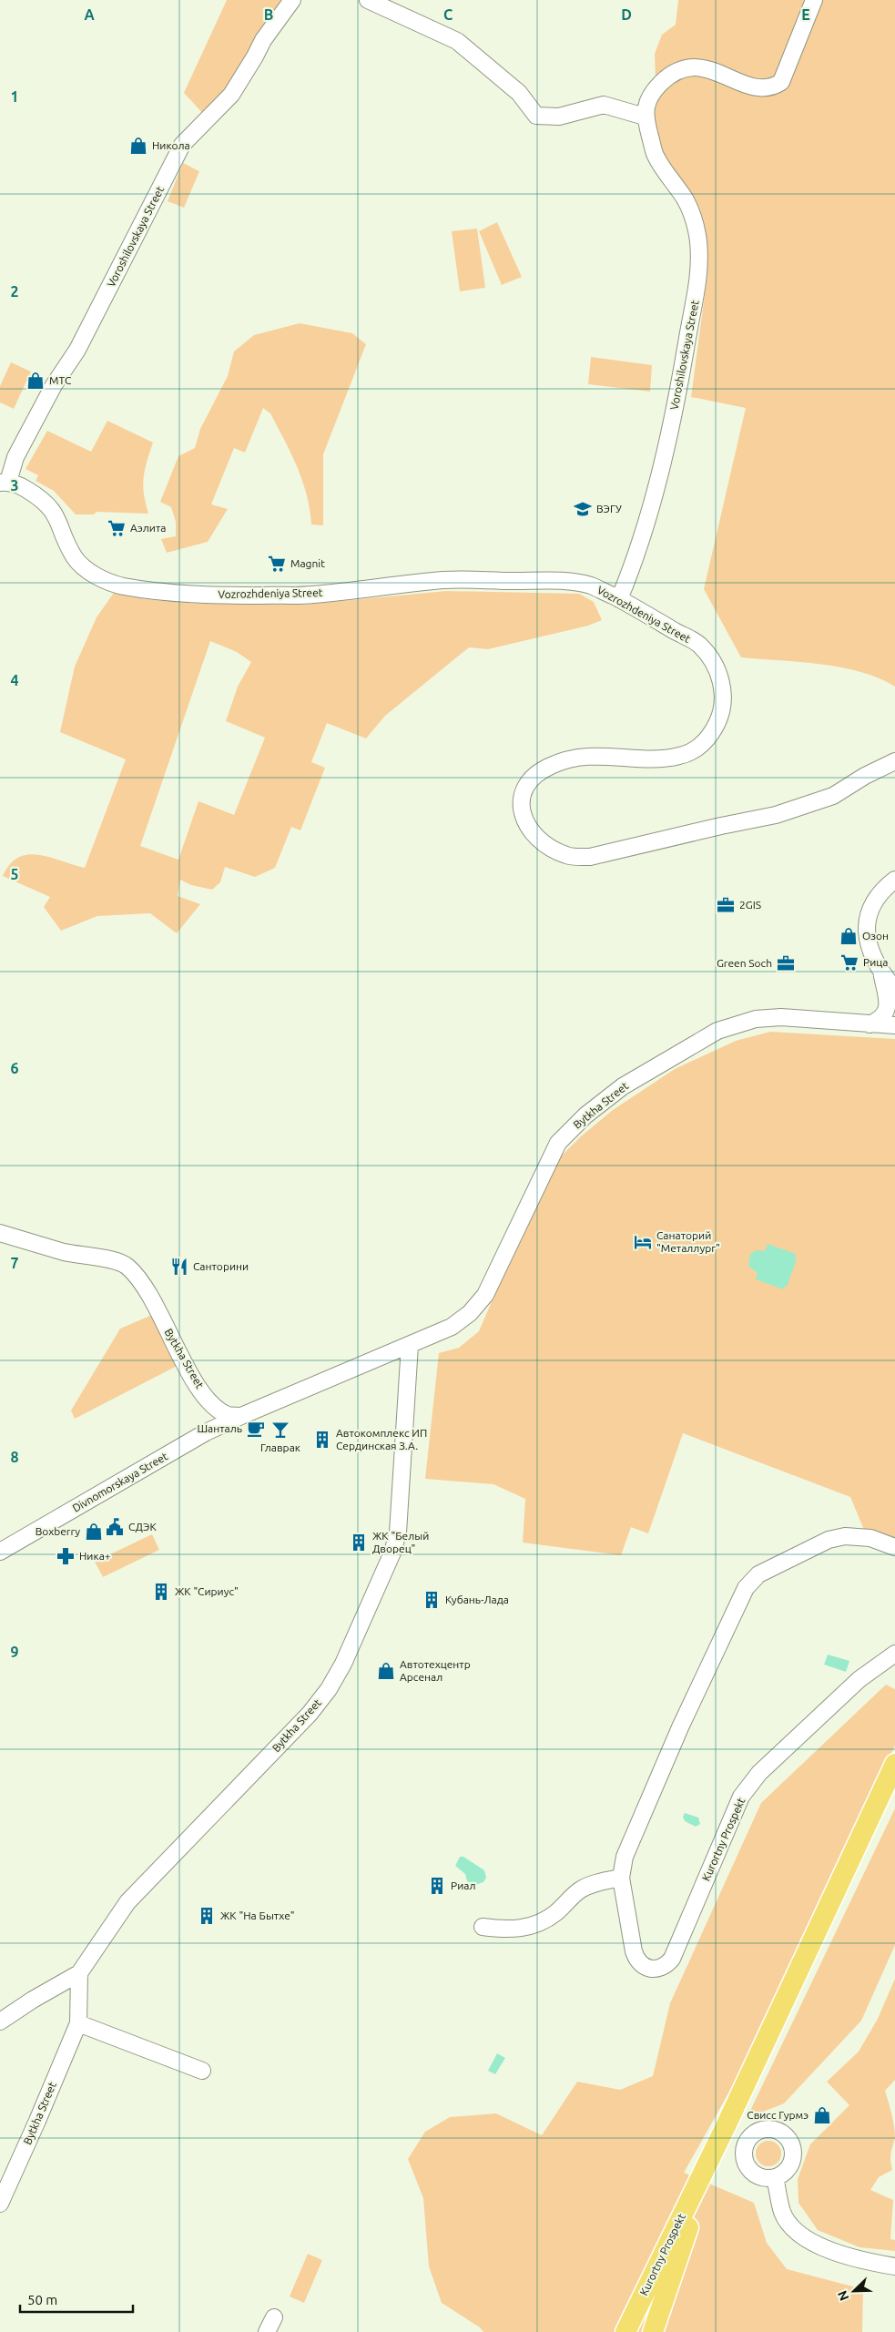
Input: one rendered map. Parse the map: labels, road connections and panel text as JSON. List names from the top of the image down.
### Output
{
  "streets": {
    "main road": ["Kurortny Prospekt"],
    "street": [
      "Voroshilovskaya Street",
      "Vozrozhdeniya Street",
      "Bytkha Street",
      "Divnomorskaya Street"
    ]
  },
  "crossings": [
    ["Voroshilovskaya Street", "Vozrozhdeniya Street"],
    ["Bytkha Street", "Divnomorskaya Street"]
  ],
  "places": {
    "shop": [
      "Никола",
      "МТС",
      "Озон",
      "Boxberry",
      "Автотехцентр Арсенал",
      "Свисс Гурмэ"
    ],
    "school or university": ["ВЭГУ"],
    "supermarket": ["Аэлита", "Magnit", "Рица"],
    "office": ["2GIS", "Green Soch"],
    "hotel": ["Санаторий \"Металлург\""],
    "restaurant": ["Санторини"],
    "cafe": ["Шанталь"],
    "bar": ["Главрак"],
    "building": [
      "Автокомплекс ИП Сердинская З.А.",
      "ЖК \"Белый Дворец\"",
      "ЖК \"Сириус\"",
      "Кубань-Лада",
      "Риал",
      "ЖК \"На Бытхе\""
    ],
    "public building": ["СДЭК"],
    "pharmacy": ["Ника+"]
  },
  "scale_bar": "50 m",
  "north": "bottom left",
  "grid": {
    "columns": [
      "A",
      "B",
      "C",
      "D",
      "E"
    ],
    "rows": [
      "1",
      "2",
      "3",
      "4",
      "5",
      "6",
      "7",
      "8",
      "9"
    ]
  }
}
